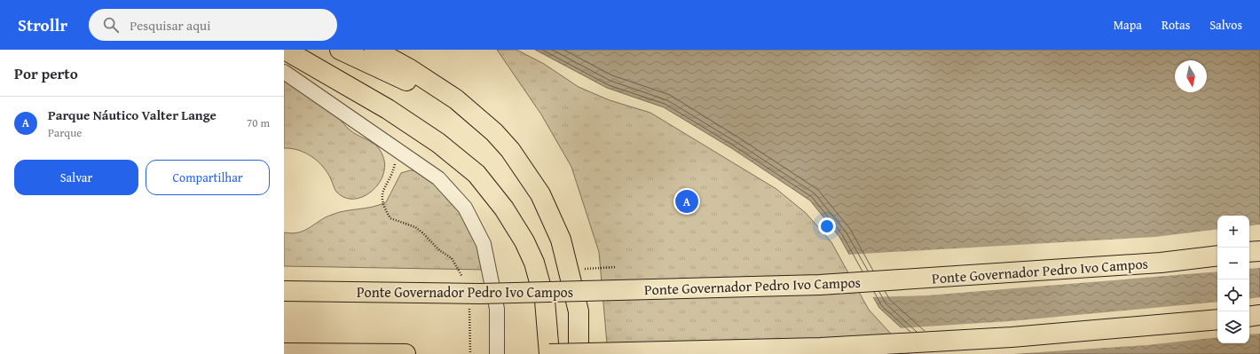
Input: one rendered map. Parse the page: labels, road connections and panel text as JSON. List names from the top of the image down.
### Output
{
  "streets": {
    "highway": ["Ponte Governador Pedro Ivo Campos"]
  },
  "north": "bottom",
  "page": {
    "header": "Strollr",
    "search": "Pesquisar aqui",
    "nav": ["Mapa", "Rotas", "Salvos"],
    "heading": "Por perto",
    "list": [
      {
        "mark": "A",
        "name": "Parque Náutico Valter Lange",
        "note": "Parque",
        "value": "70 m"
      }
    ],
    "buttons": ["Salvar", "Compartilhar"],
    "pins": "A",
    "map_buttons": ["+", "−"]
  }
}
